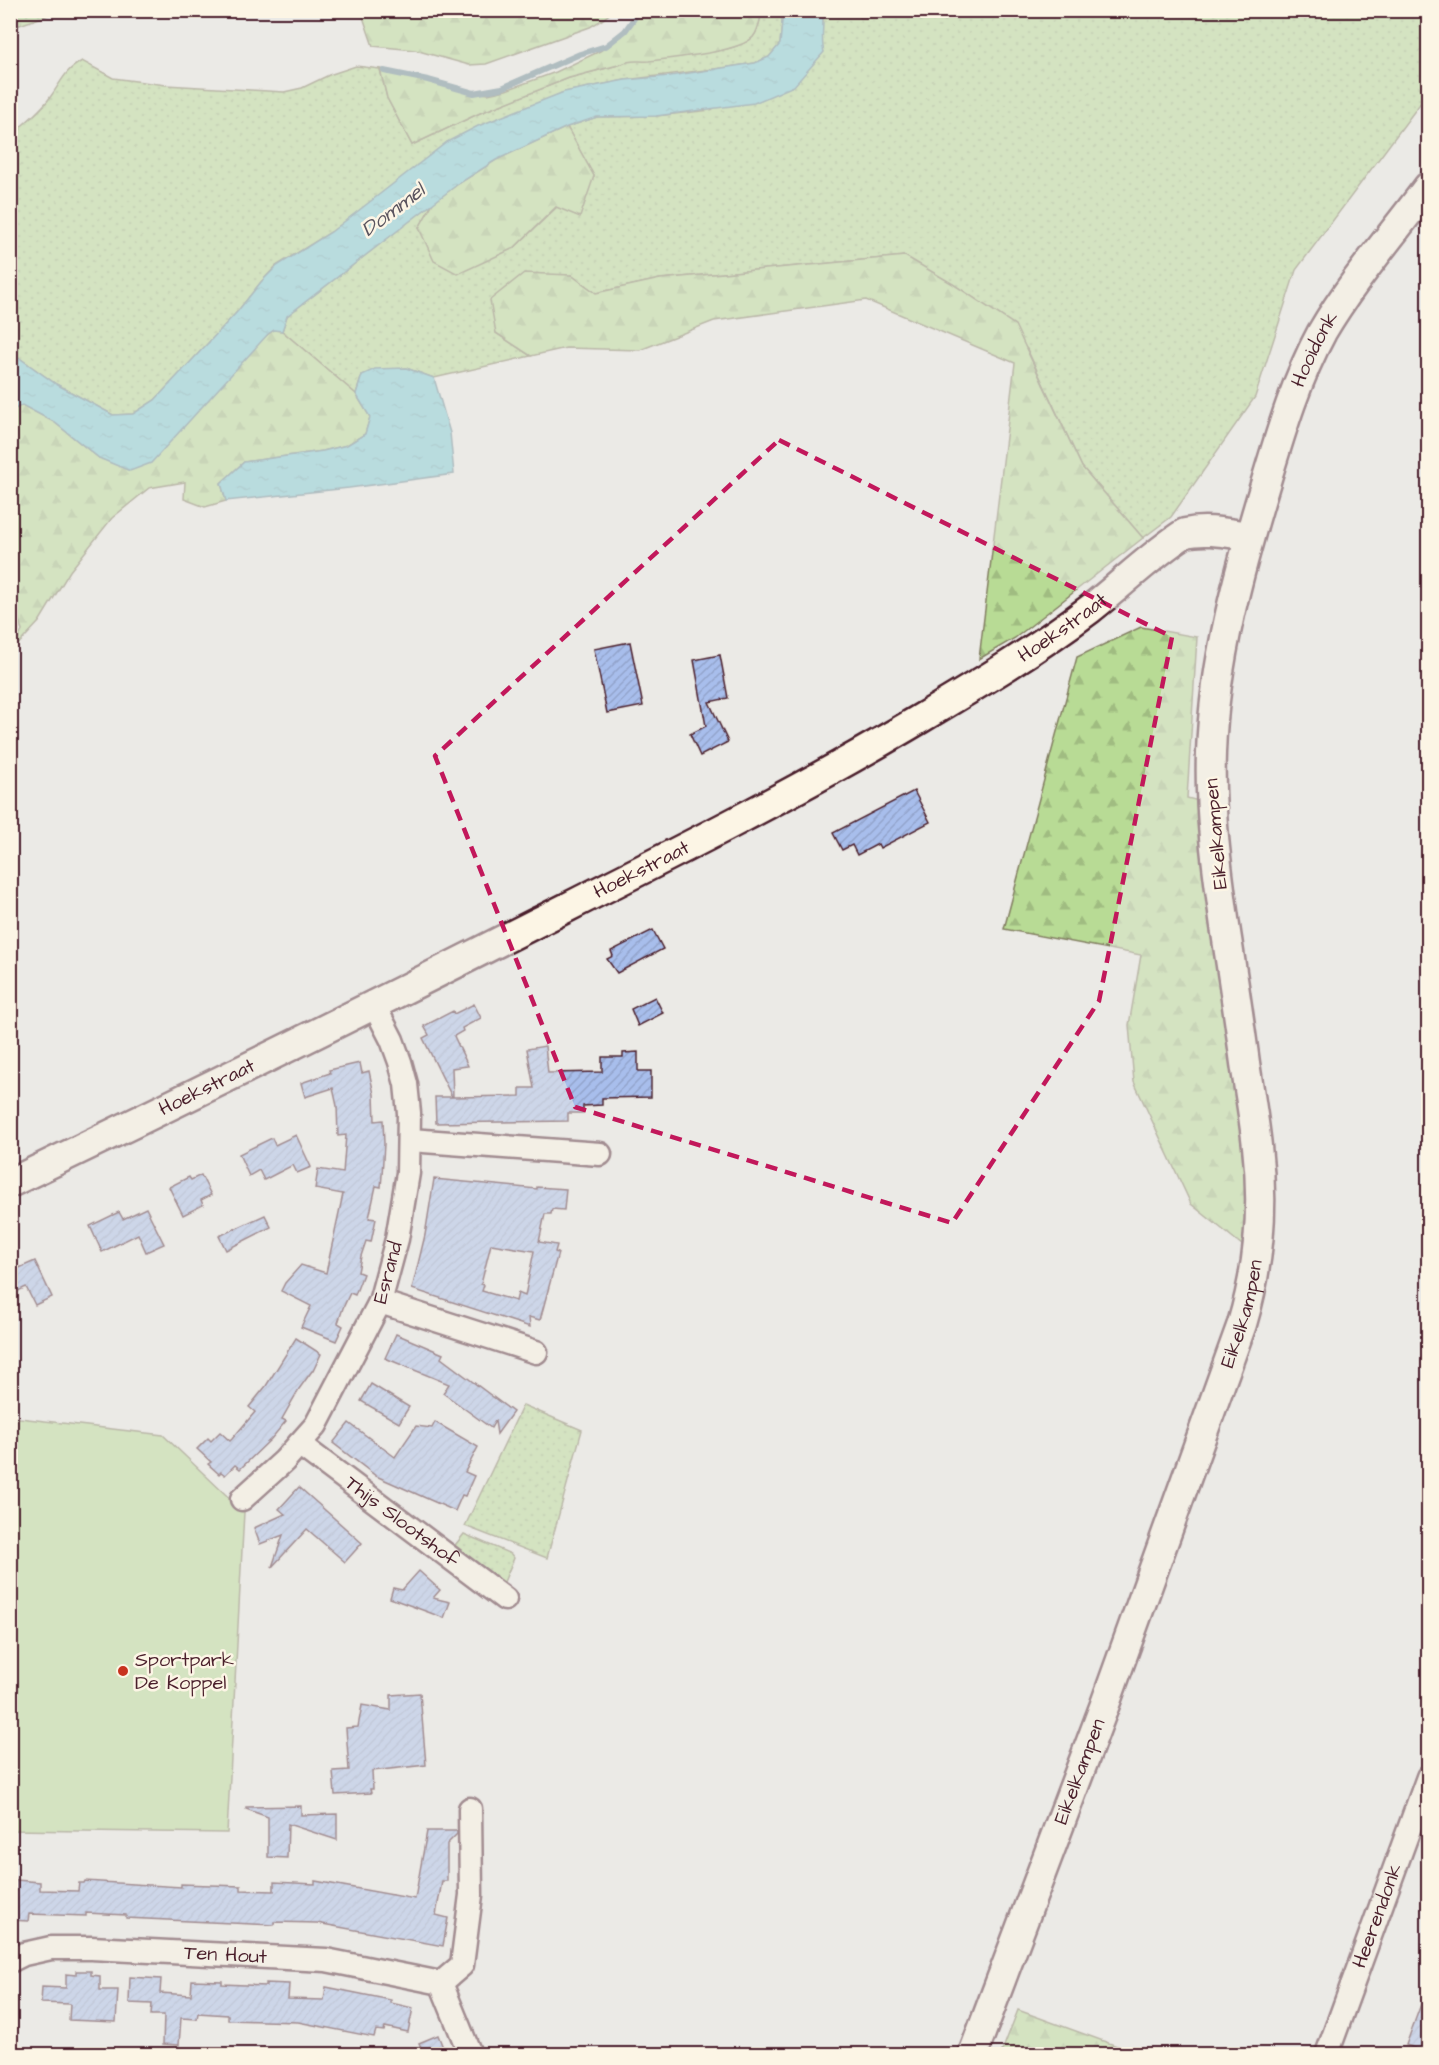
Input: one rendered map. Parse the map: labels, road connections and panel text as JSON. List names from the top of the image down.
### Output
{
  "streets": {
    "street": [
      "Hooidonk",
      "Hoekstraat",
      "Eikelkampen",
      "Esrand",
      "Thijs Slootshof",
      "Heerendonk",
      "Ten Hout"
    ]
  },
  "crossings": [
    ["Hooidonk", "Hoekstraat"],
    ["Hooidonk", "Eikelkampen"],
    ["Hoekstraat", "Eikelkampen"],
    ["Hoekstraat", "Esrand"],
    ["Esrand", "Thijs Slootshof"]
  ],
  "water": ["Dommel"],
  "places": ["Sportpark De Koppel"]
}
